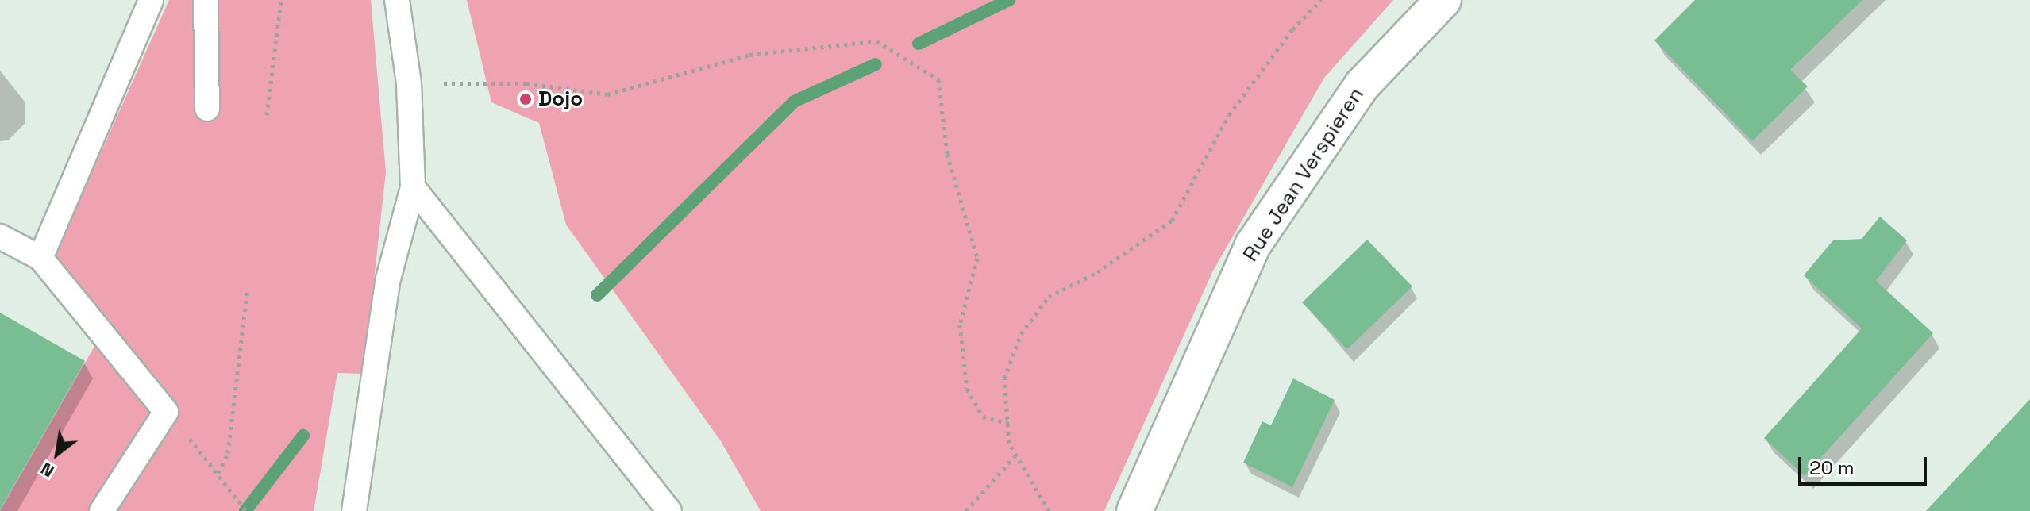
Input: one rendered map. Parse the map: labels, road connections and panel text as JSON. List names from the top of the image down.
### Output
{
  "streets": {
    "street": ["Rue Jean Verspieren"]
  },
  "places": ["Dojo"],
  "scale_bar": "20 m",
  "north": "bottom left"
}
